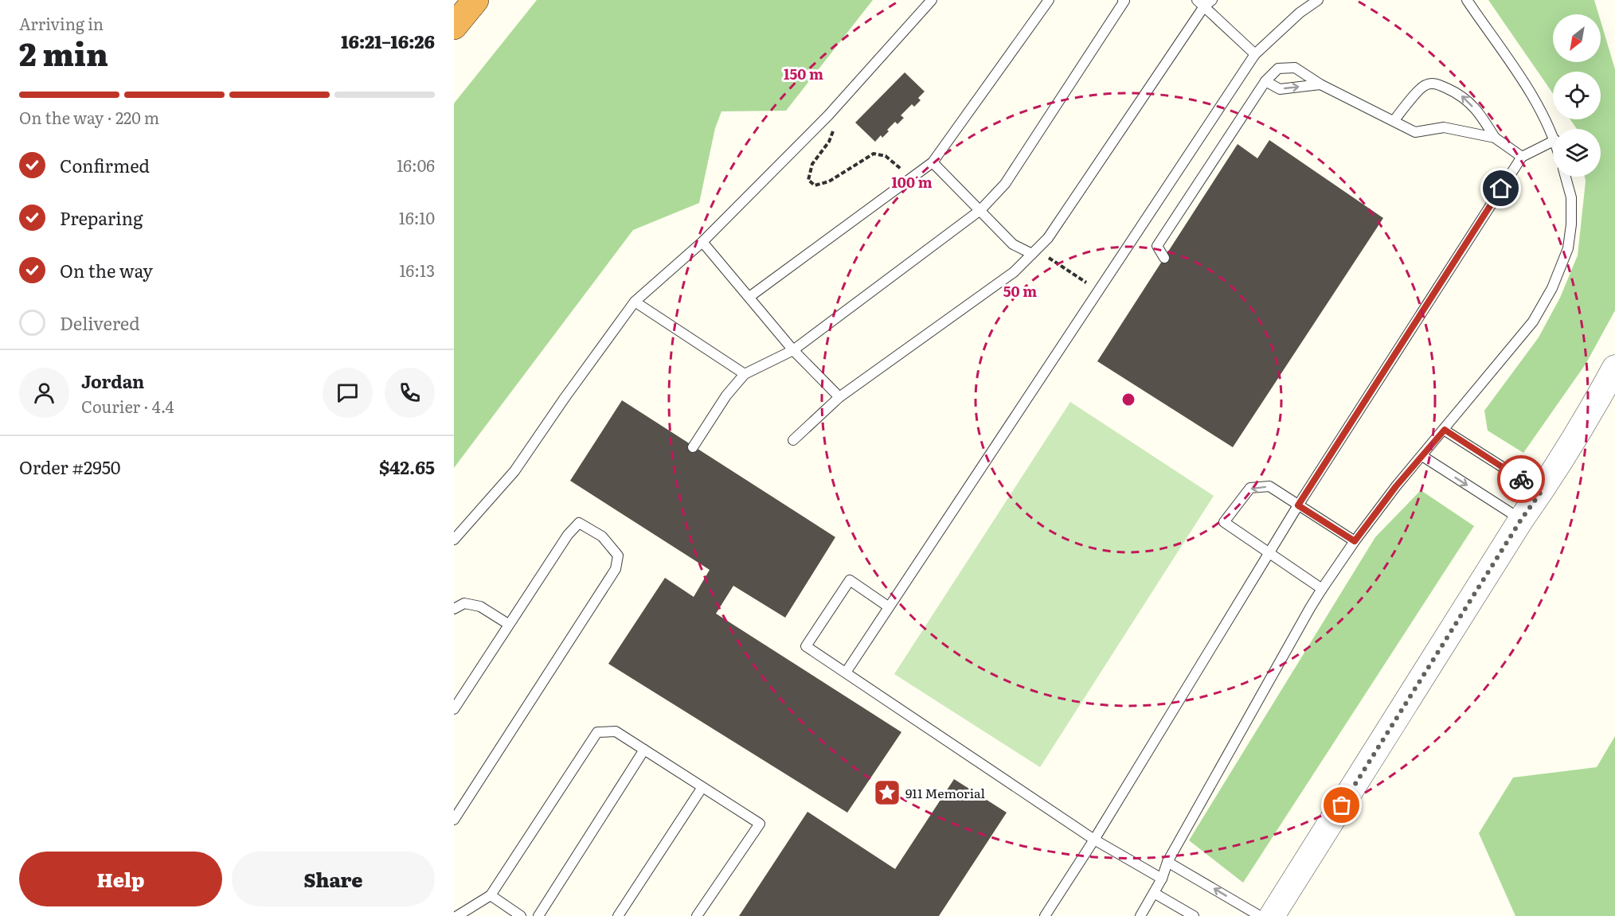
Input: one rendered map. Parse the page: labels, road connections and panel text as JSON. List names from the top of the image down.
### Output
{
  "places": {
    "place": ["911 Memorial"]
  },
  "north": "bottom left",
  "page": {
    "heading": ["2 min", "Arriving in", "16:21–16:26"],
    "panel": [
      "Jordan",
      "Courier · 4.4",
      "Order #2950",
      "$42.65"
    ],
    "bar": "On the way · 220 m",
    "list": [
      ["Confirmed", "16:06"],
      ["Preparing", "16:10"],
      ["On the way", "16:13"],
      "Delivered"
    ],
    "buttons": ["Help", "Share"]
  },
  "rings": ["150 m", "100 m", "50 m"]
}
